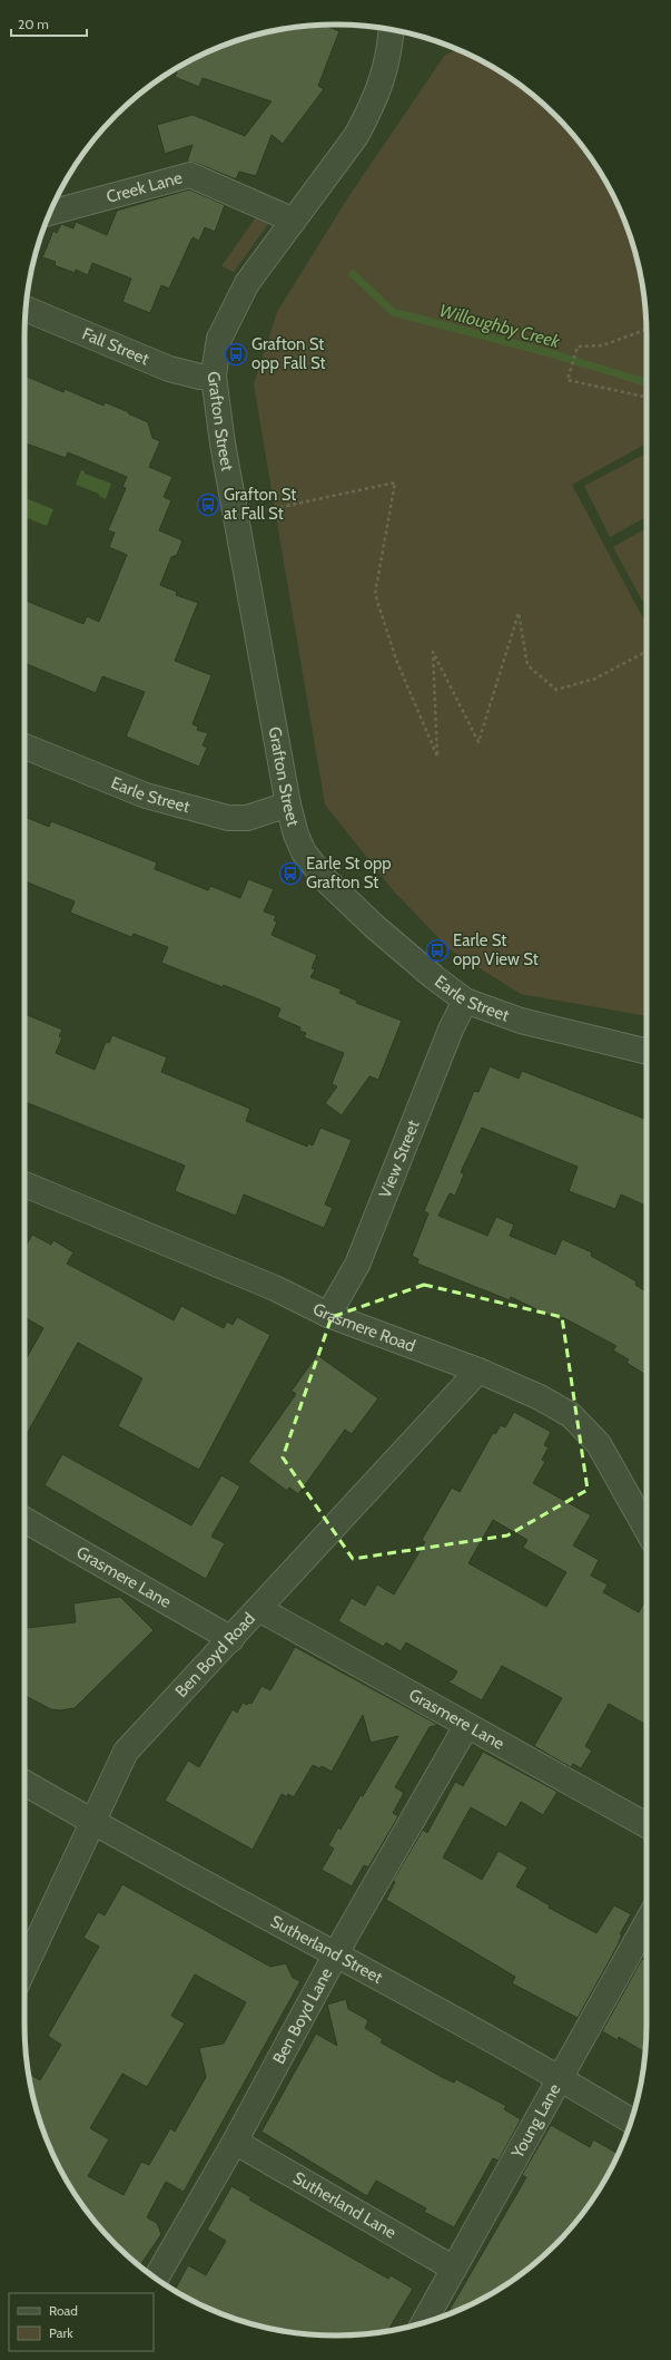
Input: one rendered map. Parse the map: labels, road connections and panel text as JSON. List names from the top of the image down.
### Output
{
  "streets": {
    "street": [
      "Creek Lane",
      "Fall Street",
      "Grafton Street",
      "Earle Street",
      "View Street",
      "Grasmere Road",
      "Grasmere Lane",
      "Ben Boyd Road",
      "Sutherland Street",
      "Ben Boyd Lane",
      "Young Lane",
      "Sutherland Lane"
    ]
  },
  "crossings": [
    ["Creek Lane", "Grafton Street"],
    ["Fall Street", "Grafton Street"],
    ["Grafton Street", "Earle Street"],
    ["Earle Street", "View Street"],
    ["View Street", "Grasmere Road"],
    ["Grasmere Road", "Ben Boyd Road"],
    ["Grasmere Lane", "Ben Boyd Road"],
    ["Grasmere Lane", "Ben Boyd Lane"],
    ["Ben Boyd Road", "Sutherland Street"],
    ["Sutherland Street", "Ben Boyd Lane"],
    ["Sutherland Street", "Young Lane"],
    ["Ben Boyd Lane", "Sutherland Lane"],
    ["Young Lane", "Sutherland Lane"]
  ],
  "water": ["Willoughby Creek"],
  "places": {
    "bus stop": [
      "Grafton St opp Fall St",
      "Grafton St at Fall St",
      "Earle St opp Grafton St",
      "Earle St opp View St"
    ]
  },
  "legend": ["Road", "Park"],
  "scale_bar": "20 m"
}
